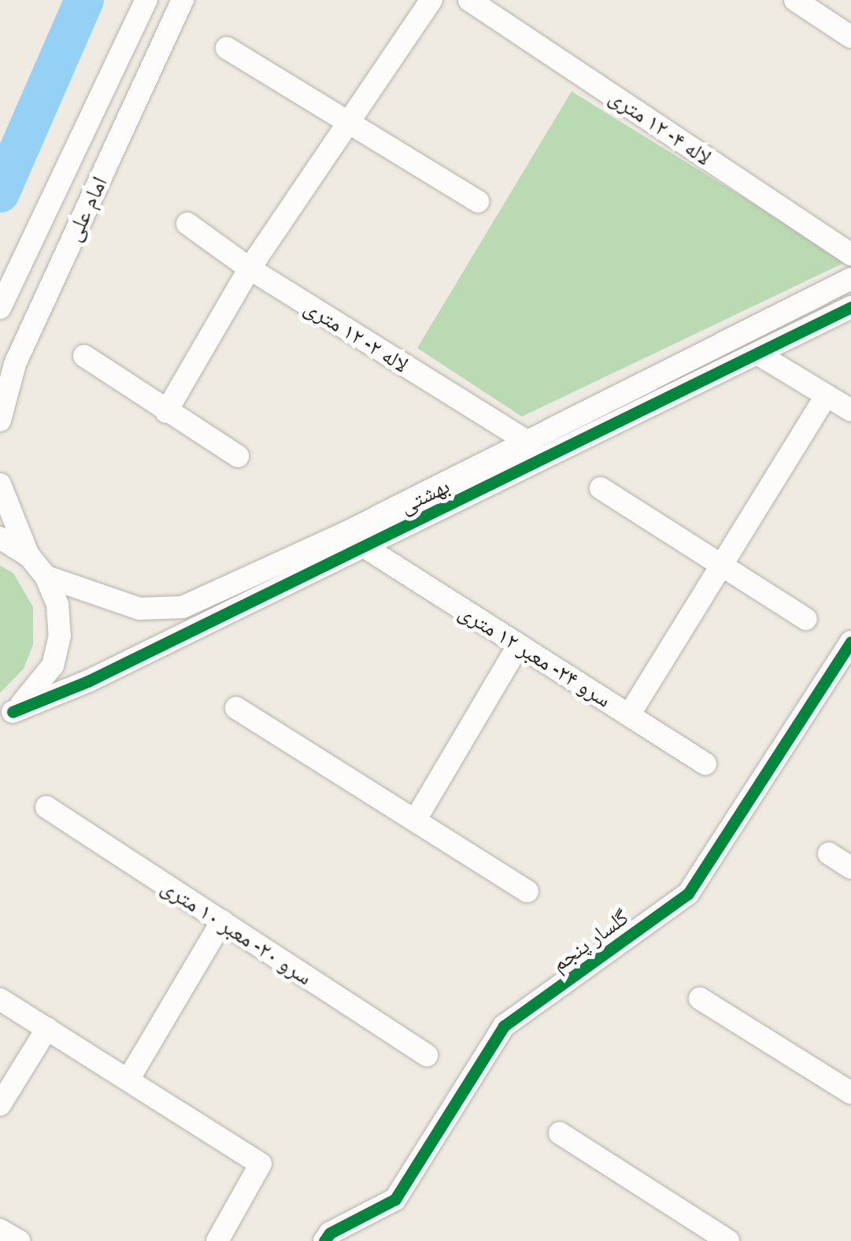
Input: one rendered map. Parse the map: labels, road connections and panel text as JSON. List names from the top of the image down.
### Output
{
  "streets": {
    "street": [
      "لاله ۴- ۱۲ متری",
      "امام علی",
      "لاله ۲- ۱۲ متری",
      "بهشتی",
      "سرو ۲۴- معبر ۱۲ متری",
      "سرو ۲۰- معبر ۱۰ متری",
      "گلسار پنجم"
    ]
  },
  "crossings": [
    ["لاله ۲- ۱۲ متری", "بهشتی"],
    ["بهشتی", "سرو ۲۴- معبر ۱۲ متری"]
  ]
}
